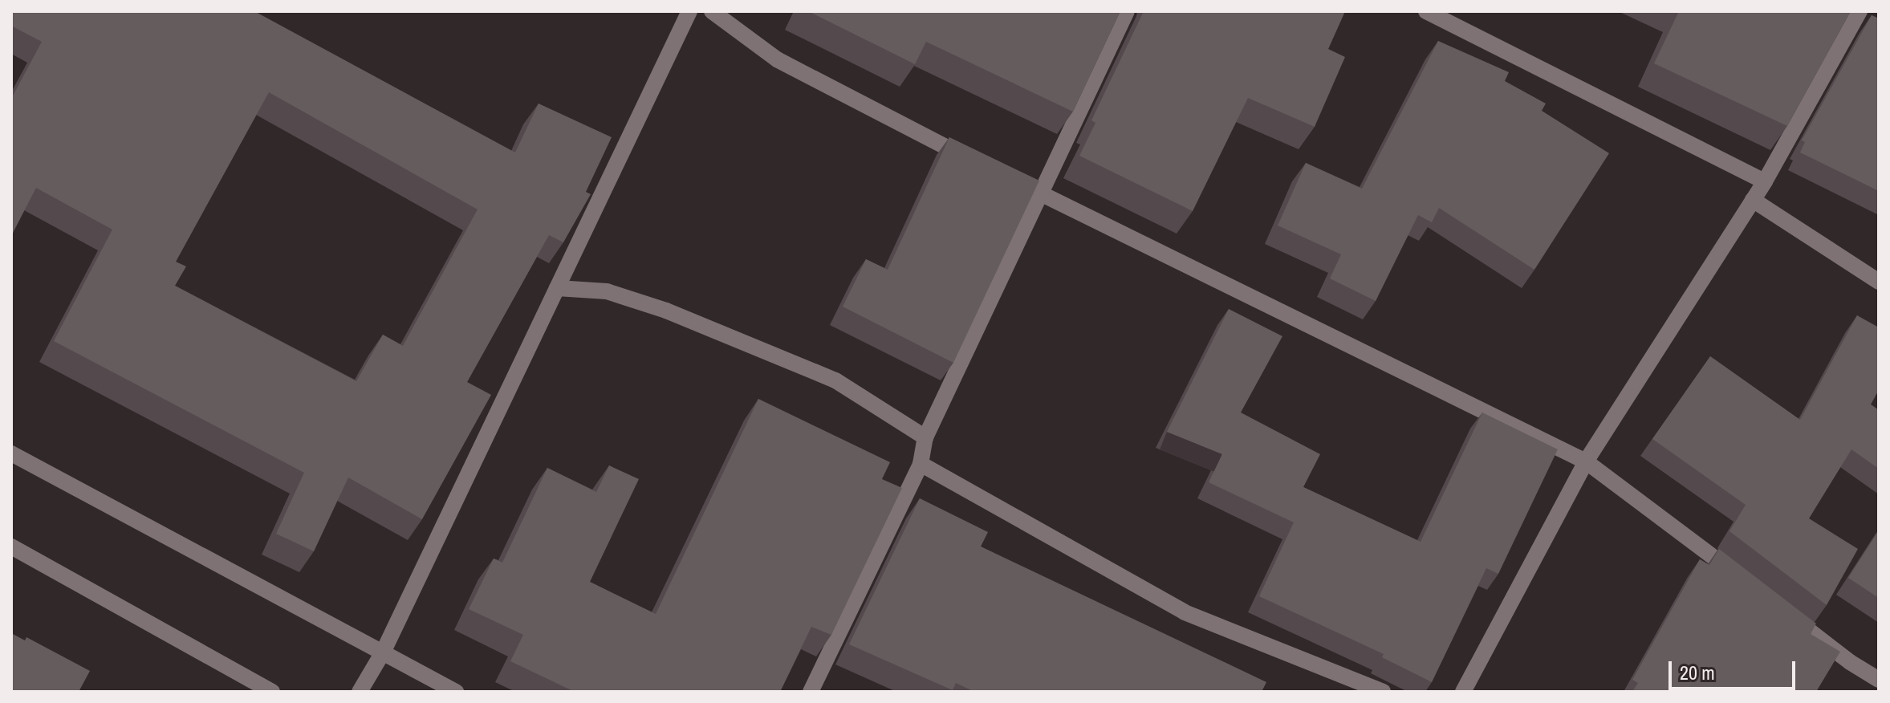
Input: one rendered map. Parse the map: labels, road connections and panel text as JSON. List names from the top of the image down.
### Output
{
  "scale_bar": "20 m"
}
